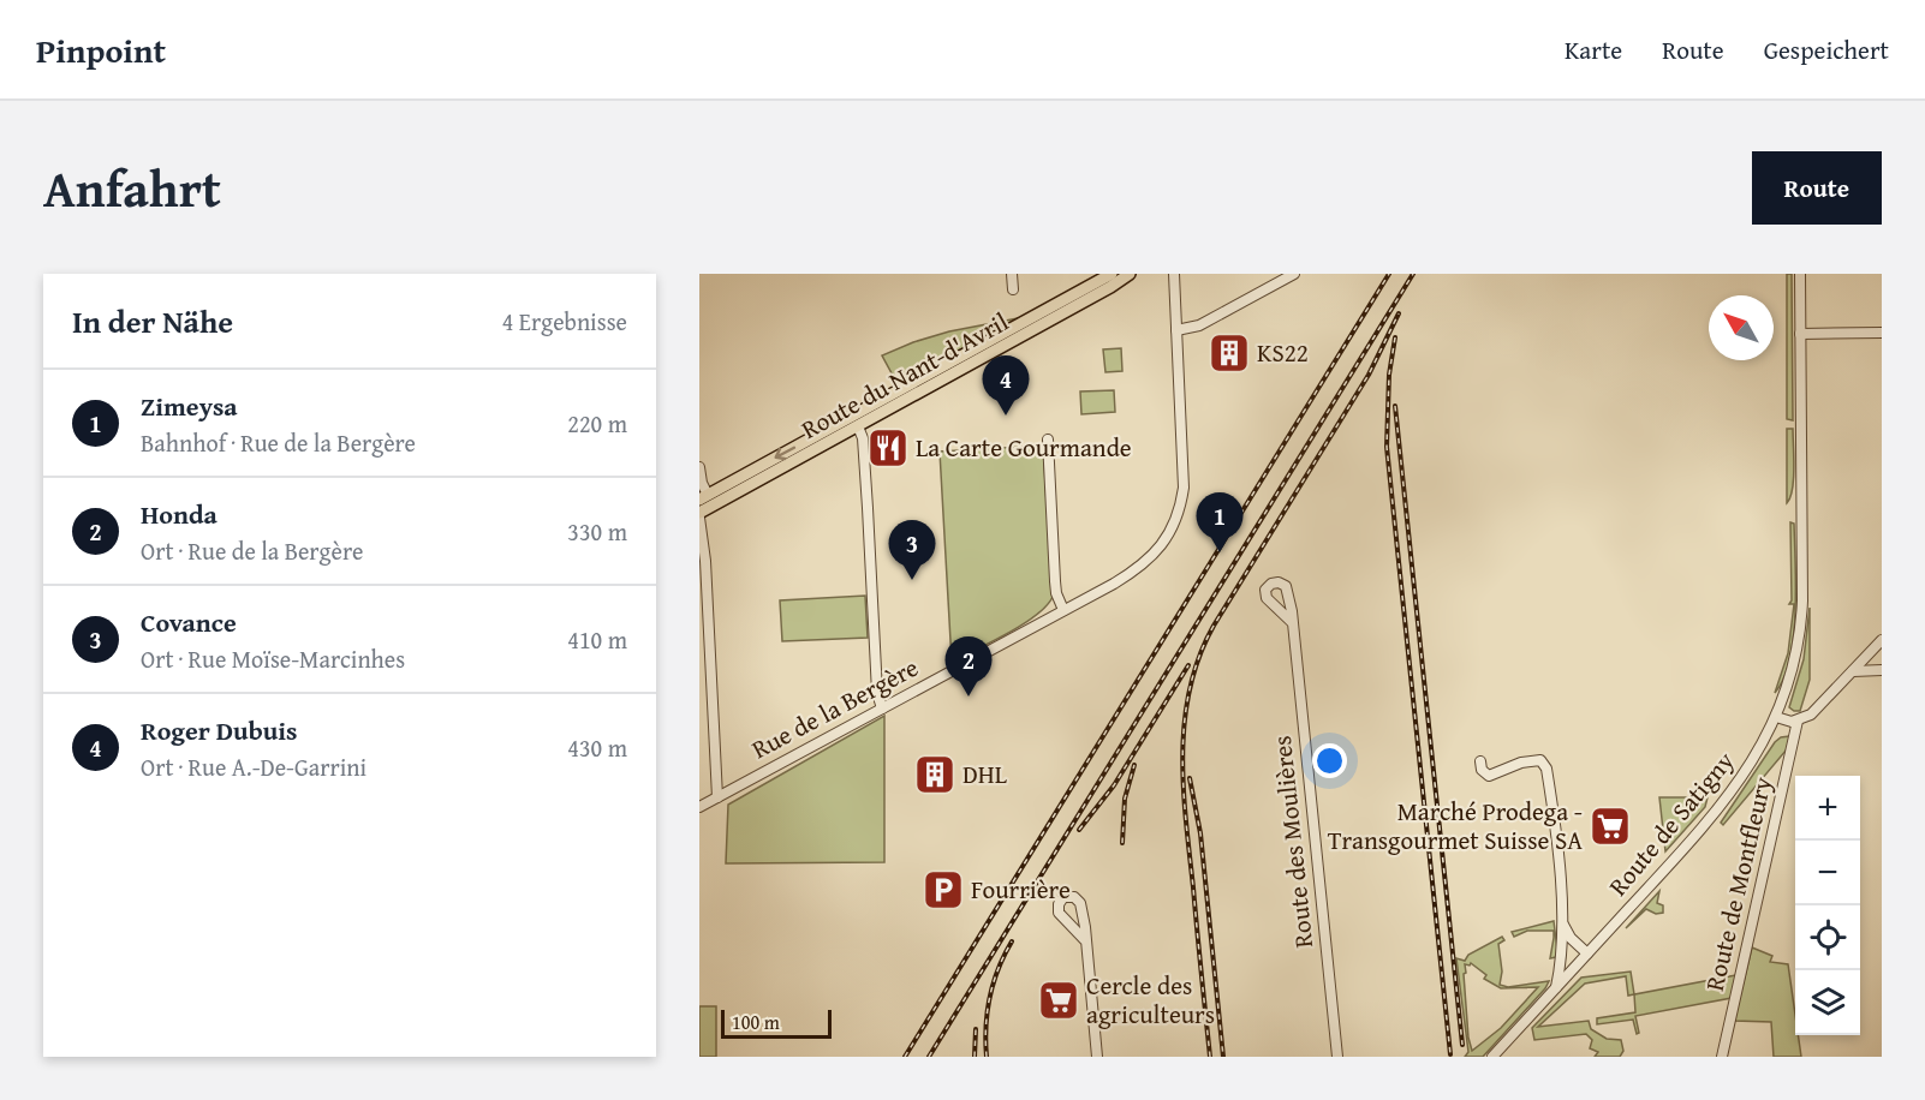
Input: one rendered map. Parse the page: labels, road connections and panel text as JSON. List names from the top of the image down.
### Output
{
  "streets": {
    "main road": ["Route du Nant-d'Avril"],
    "street": [
      "Rue de la Bergère",
      "Route de Satigny",
      "Route des Moulières",
      "Route de Montfleury"
    ]
  },
  "places": {
    "building": ["KS22", "DHL"],
    "restaurant": ["La Carte Gourmande"],
    "supermarket": ["Marché Prodega - Transgourmet Suisse SA", "Cercle des agriculteurs"],
    "parking": ["Fourrière"]
  },
  "scale_bar": "100 m",
  "north": "top left",
  "page": {
    "header": "Pinpoint",
    "nav": ["Karte", "Route", "Gespeichert"],
    "title": "Anfahrt",
    "buttons": "Route",
    "heading": ["In der Nähe", "4 Ergebnisse"],
    "pins": [
      "4",
      "1",
      "3",
      "2"
    ],
    "list": [
      {
        "mark": "1",
        "name": "Zimeysa",
        "note": "Bahnhof · Rue de la Bergère",
        "value": "220 m"
      },
      {
        "mark": "2",
        "name": "Honda",
        "note": "Ort · Rue de la Bergère",
        "value": "330 m"
      },
      {
        "mark": "3",
        "name": "Covance",
        "note": "Ort · Rue Moïse-Marcinhes",
        "value": "410 m"
      },
      {
        "mark": "4",
        "name": "Roger Dubuis",
        "note": "Ort · Rue A.-De-Garrini",
        "value": "430 m"
      }
    ],
    "map_buttons": ["+", "−"],
    "scale": "100 m"
  }
}
